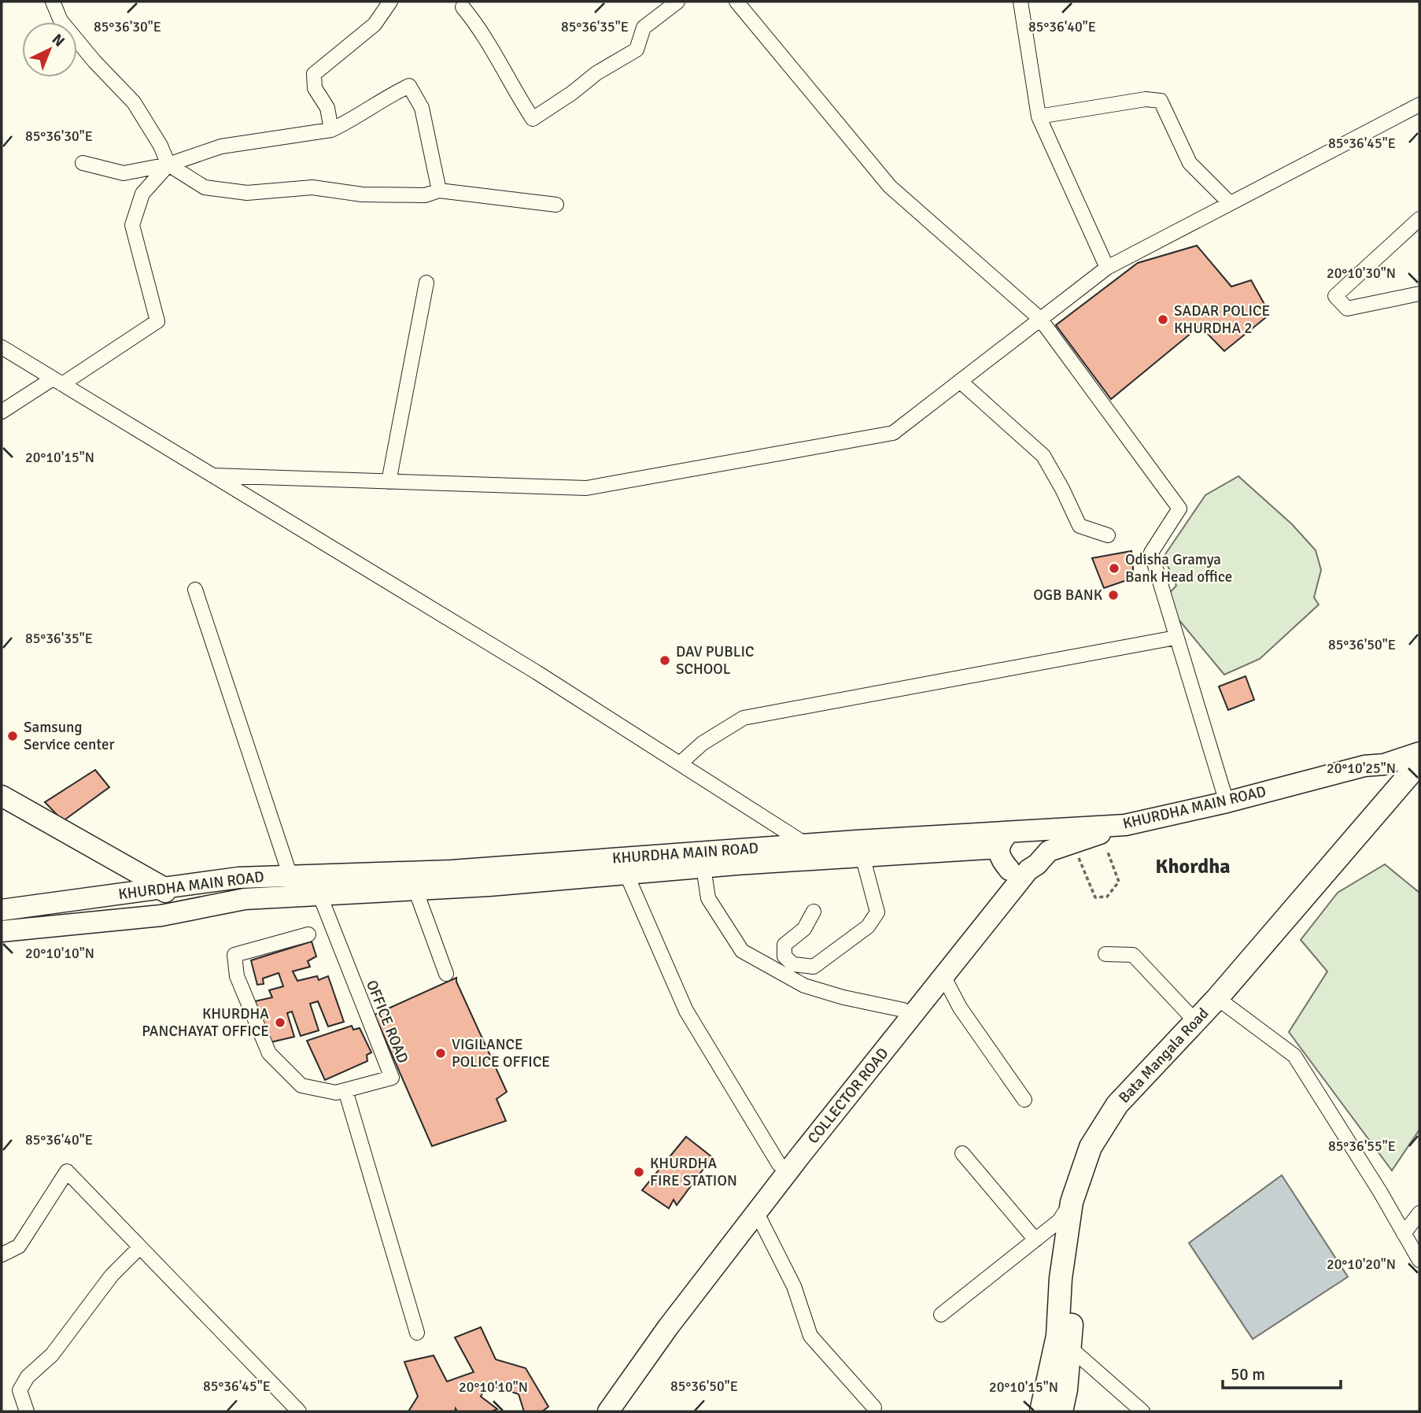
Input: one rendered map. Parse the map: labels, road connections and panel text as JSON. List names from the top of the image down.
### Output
{
  "streets": {
    "main road": ["KHURDHA MAIN ROAD", "Bata Mangala Road", "COLLECTOR ROAD"],
    "street": ["OFFICE ROAD"]
  },
  "crossings": [
    ["KHURDHA MAIN ROAD", "OFFICE ROAD"],
    ["KHURDHA MAIN ROAD", "COLLECTOR ROAD"]
  ],
  "districts": ["Khordha"],
  "places": [
    "SADAR POLICE KHURDHA 2",
    "Odisha Gramya Bank Head office",
    "OGB BANK",
    "DAV PUBLIC SCHOOL",
    "Samsung Service center",
    "KHURDHA PANCHAYAT OFFICE",
    "VIGILANCE POLICE OFFICE",
    "KHURDHA FIRE STATION"
  ],
  "scale_bar": "50 m",
  "north": "top right",
  "coordinates": [
    "85°36'30\"E",
    "85°36'35\"E",
    "85°36'40\"E",
    "85°36'45\"E",
    "20°10'30\"N",
    "20°10'15\"N",
    "85°36'50\"E",
    "20°10'25\"N",
    "20°10'10\"N",
    "85°36'55\"E",
    "20°10'20\"N"
  ]
}
